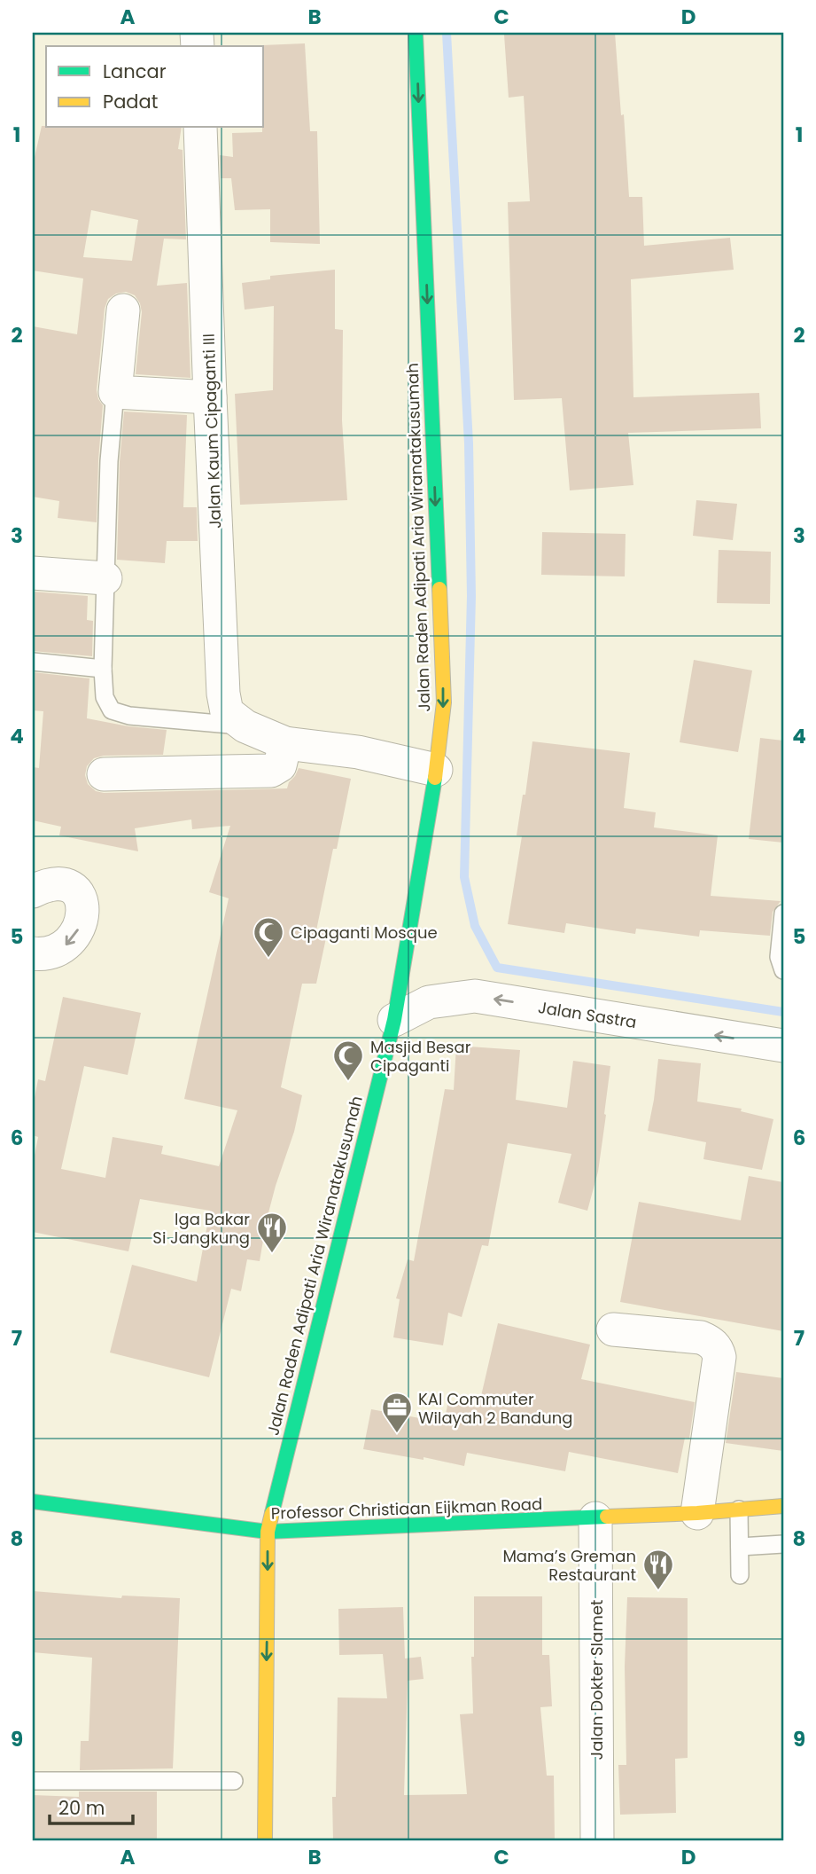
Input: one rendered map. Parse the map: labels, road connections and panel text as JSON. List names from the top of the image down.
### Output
{
  "streets": {
    "main road": ["Jalan Raden Adipati Aria Wiranatakusumah", "Professor Christiaan Eijkman Road"],
    "street": ["Jalan Kaum Cipaganti III", "Jalan Sastra", "Jalan Dokter Slamet"]
  },
  "crossings": [
    ["Jalan Raden Adipati Aria Wiranatakusumah", "Jalan Sastra"],
    ["Jalan Raden Adipati Aria Wiranatakusumah", "Professor Christiaan Eijkman Road"],
    ["Professor Christiaan Eijkman Road", "Jalan Dokter Slamet"]
  ],
  "one_way": ["Jalan Raden Adipati Aria Wiranatakusumah"],
  "places": {
    "mosque": ["Cipaganti Mosque", "Masjid Besar Cipaganti"],
    "restaurant": ["Iga Bakar Si Jangkung", "Mama’s Greman Restaurant"],
    "office": ["KAI Commuter Wilayah 2 Bandung"]
  },
  "legend": ["Lancar", "Padat"],
  "scale_bar": "20 m",
  "grid": {
    "columns": [
      "A",
      "B",
      "C",
      "D"
    ],
    "rows": [
      "1",
      "2",
      "3",
      "4",
      "5",
      "6",
      "7",
      "8",
      "9"
    ]
  }
}
